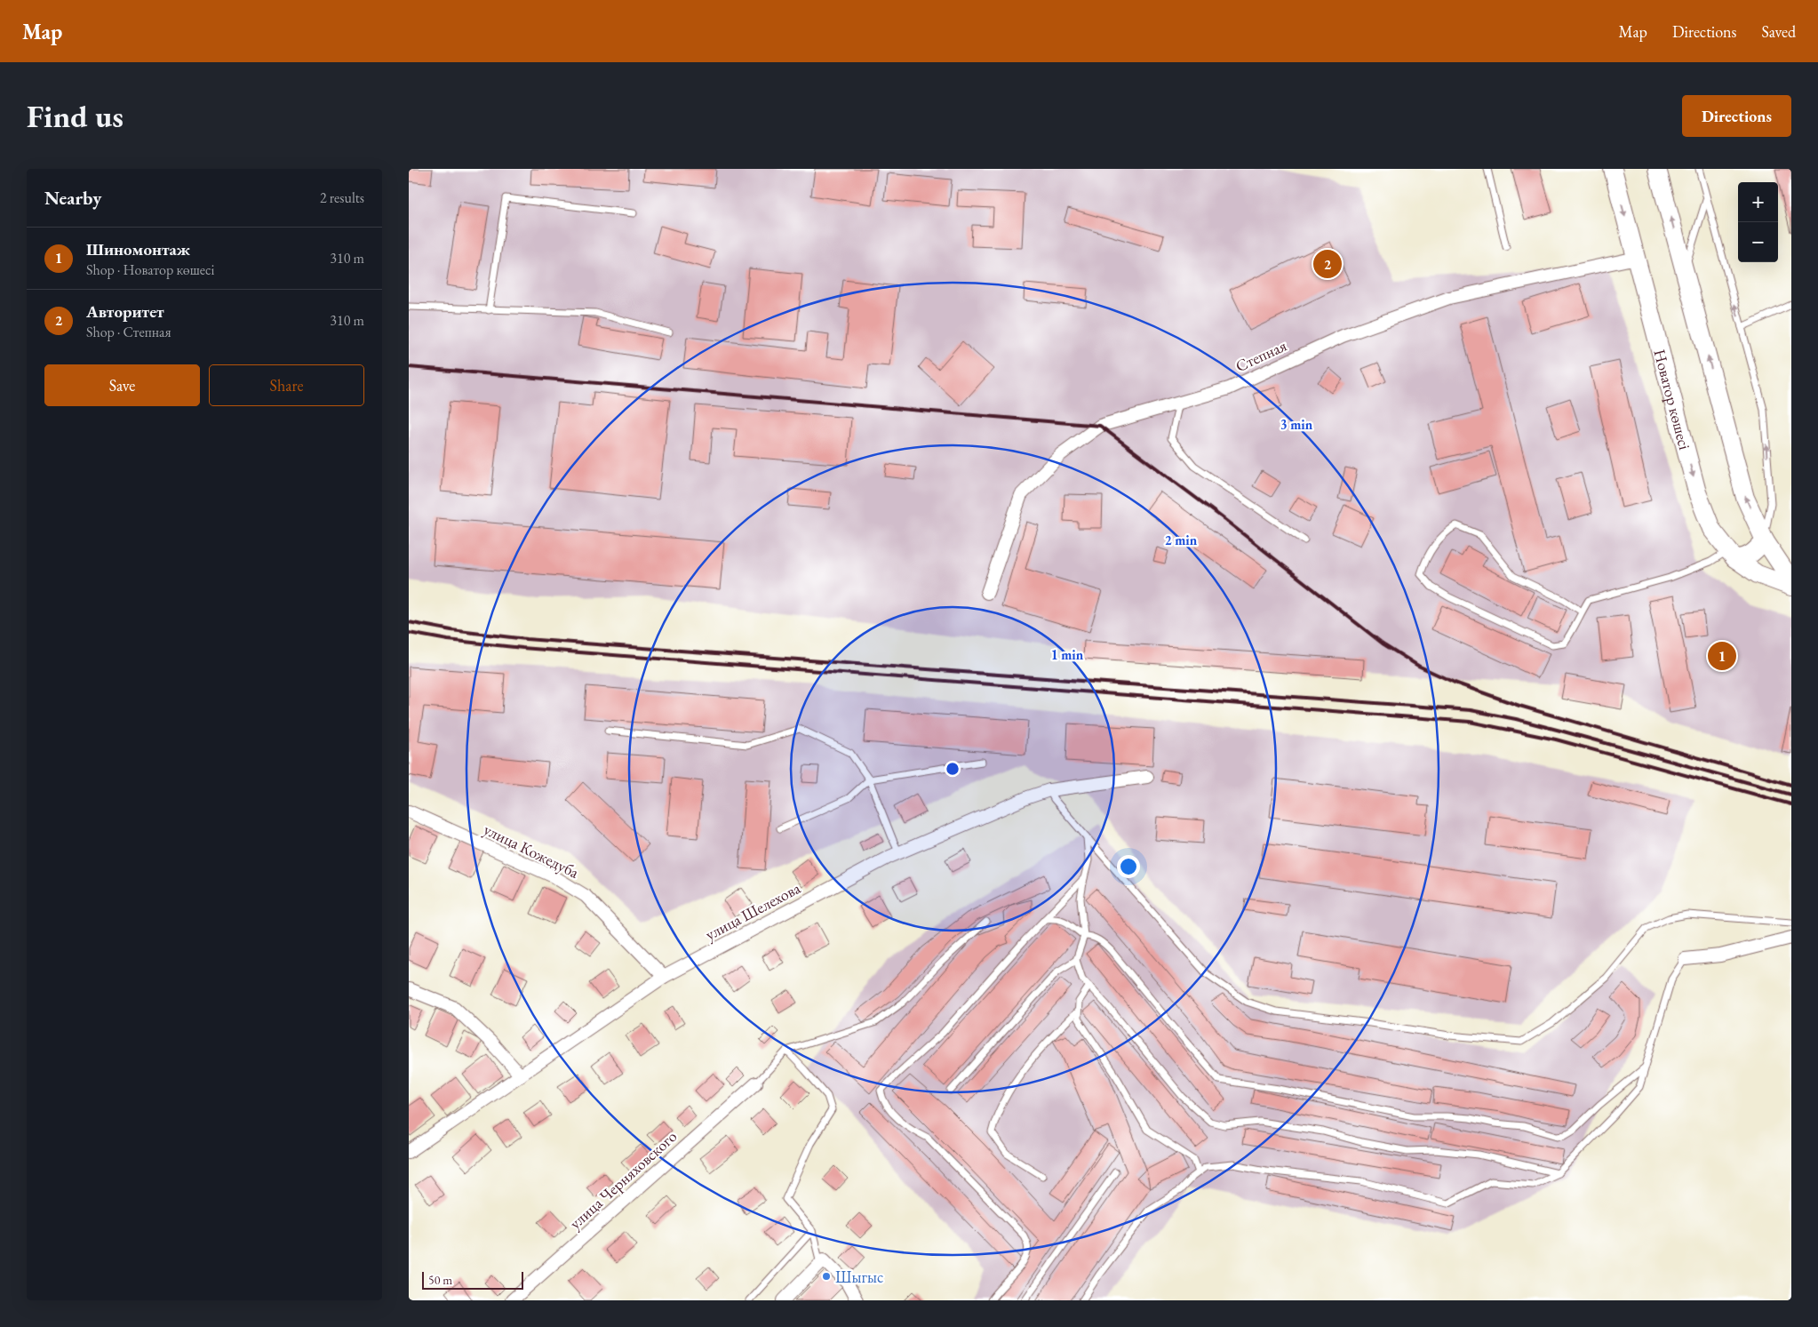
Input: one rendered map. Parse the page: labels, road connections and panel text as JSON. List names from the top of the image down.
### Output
{
  "streets": {
    "main road": ["Новатор көшесі"],
    "street": [
      "Степная",
      "улица Кожедуба",
      "улица Шелехова",
      "улица Черняховского"
    ]
  },
  "crossings": [
    ["Степная", "Новатор көшесі"],
    ["улица Кожедуба", "улица Шелехова"]
  ],
  "places": ["Шыгыс"],
  "scale_bar": "50 m",
  "page": {
    "header": "Map",
    "nav": ["Map", "Directions", "Saved"],
    "buttons": [
      "Directions",
      ["Save", "Share"]
    ],
    "title": "Find us",
    "heading": ["Nearby", "2 results"],
    "map_buttons": ["+", "−"],
    "list": [
      {
        "mark": "1",
        "name": "Шиномонтаж",
        "note": "Shop · Новатор көшесі",
        "value": "310 m"
      },
      {
        "mark": "2",
        "name": "Авторитет",
        "note": "Shop · Степная",
        "value": "310 m"
      }
    ],
    "pins": ["2", "1"],
    "scale": "50 m"
  },
  "rings": ["3 min", "2 min", "1 min"]
}
